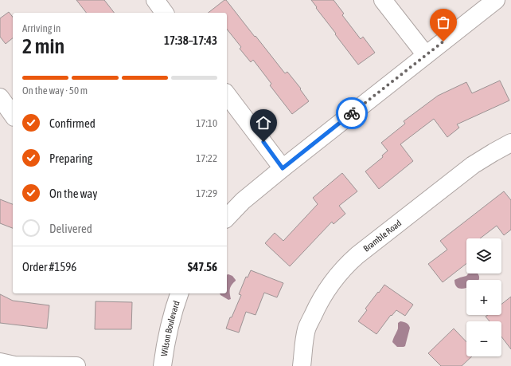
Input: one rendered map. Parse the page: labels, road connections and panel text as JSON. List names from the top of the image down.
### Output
{
  "streets": {
    "street": ["Bramble Road", "Wilson Boulevard"]
  },
  "page": {
    "heading": ["2 min", "Arriving in", "17:38–17:43"],
    "panel": ["Order #1596", "$47.56"],
    "bar": "On the way · 50 m",
    "list": [
      ["Confirmed", "17:10"],
      ["Preparing", "17:22"],
      ["On the way", "17:29"],
      "Delivered"
    ],
    "map_buttons": ["+", "−"]
  }
}
